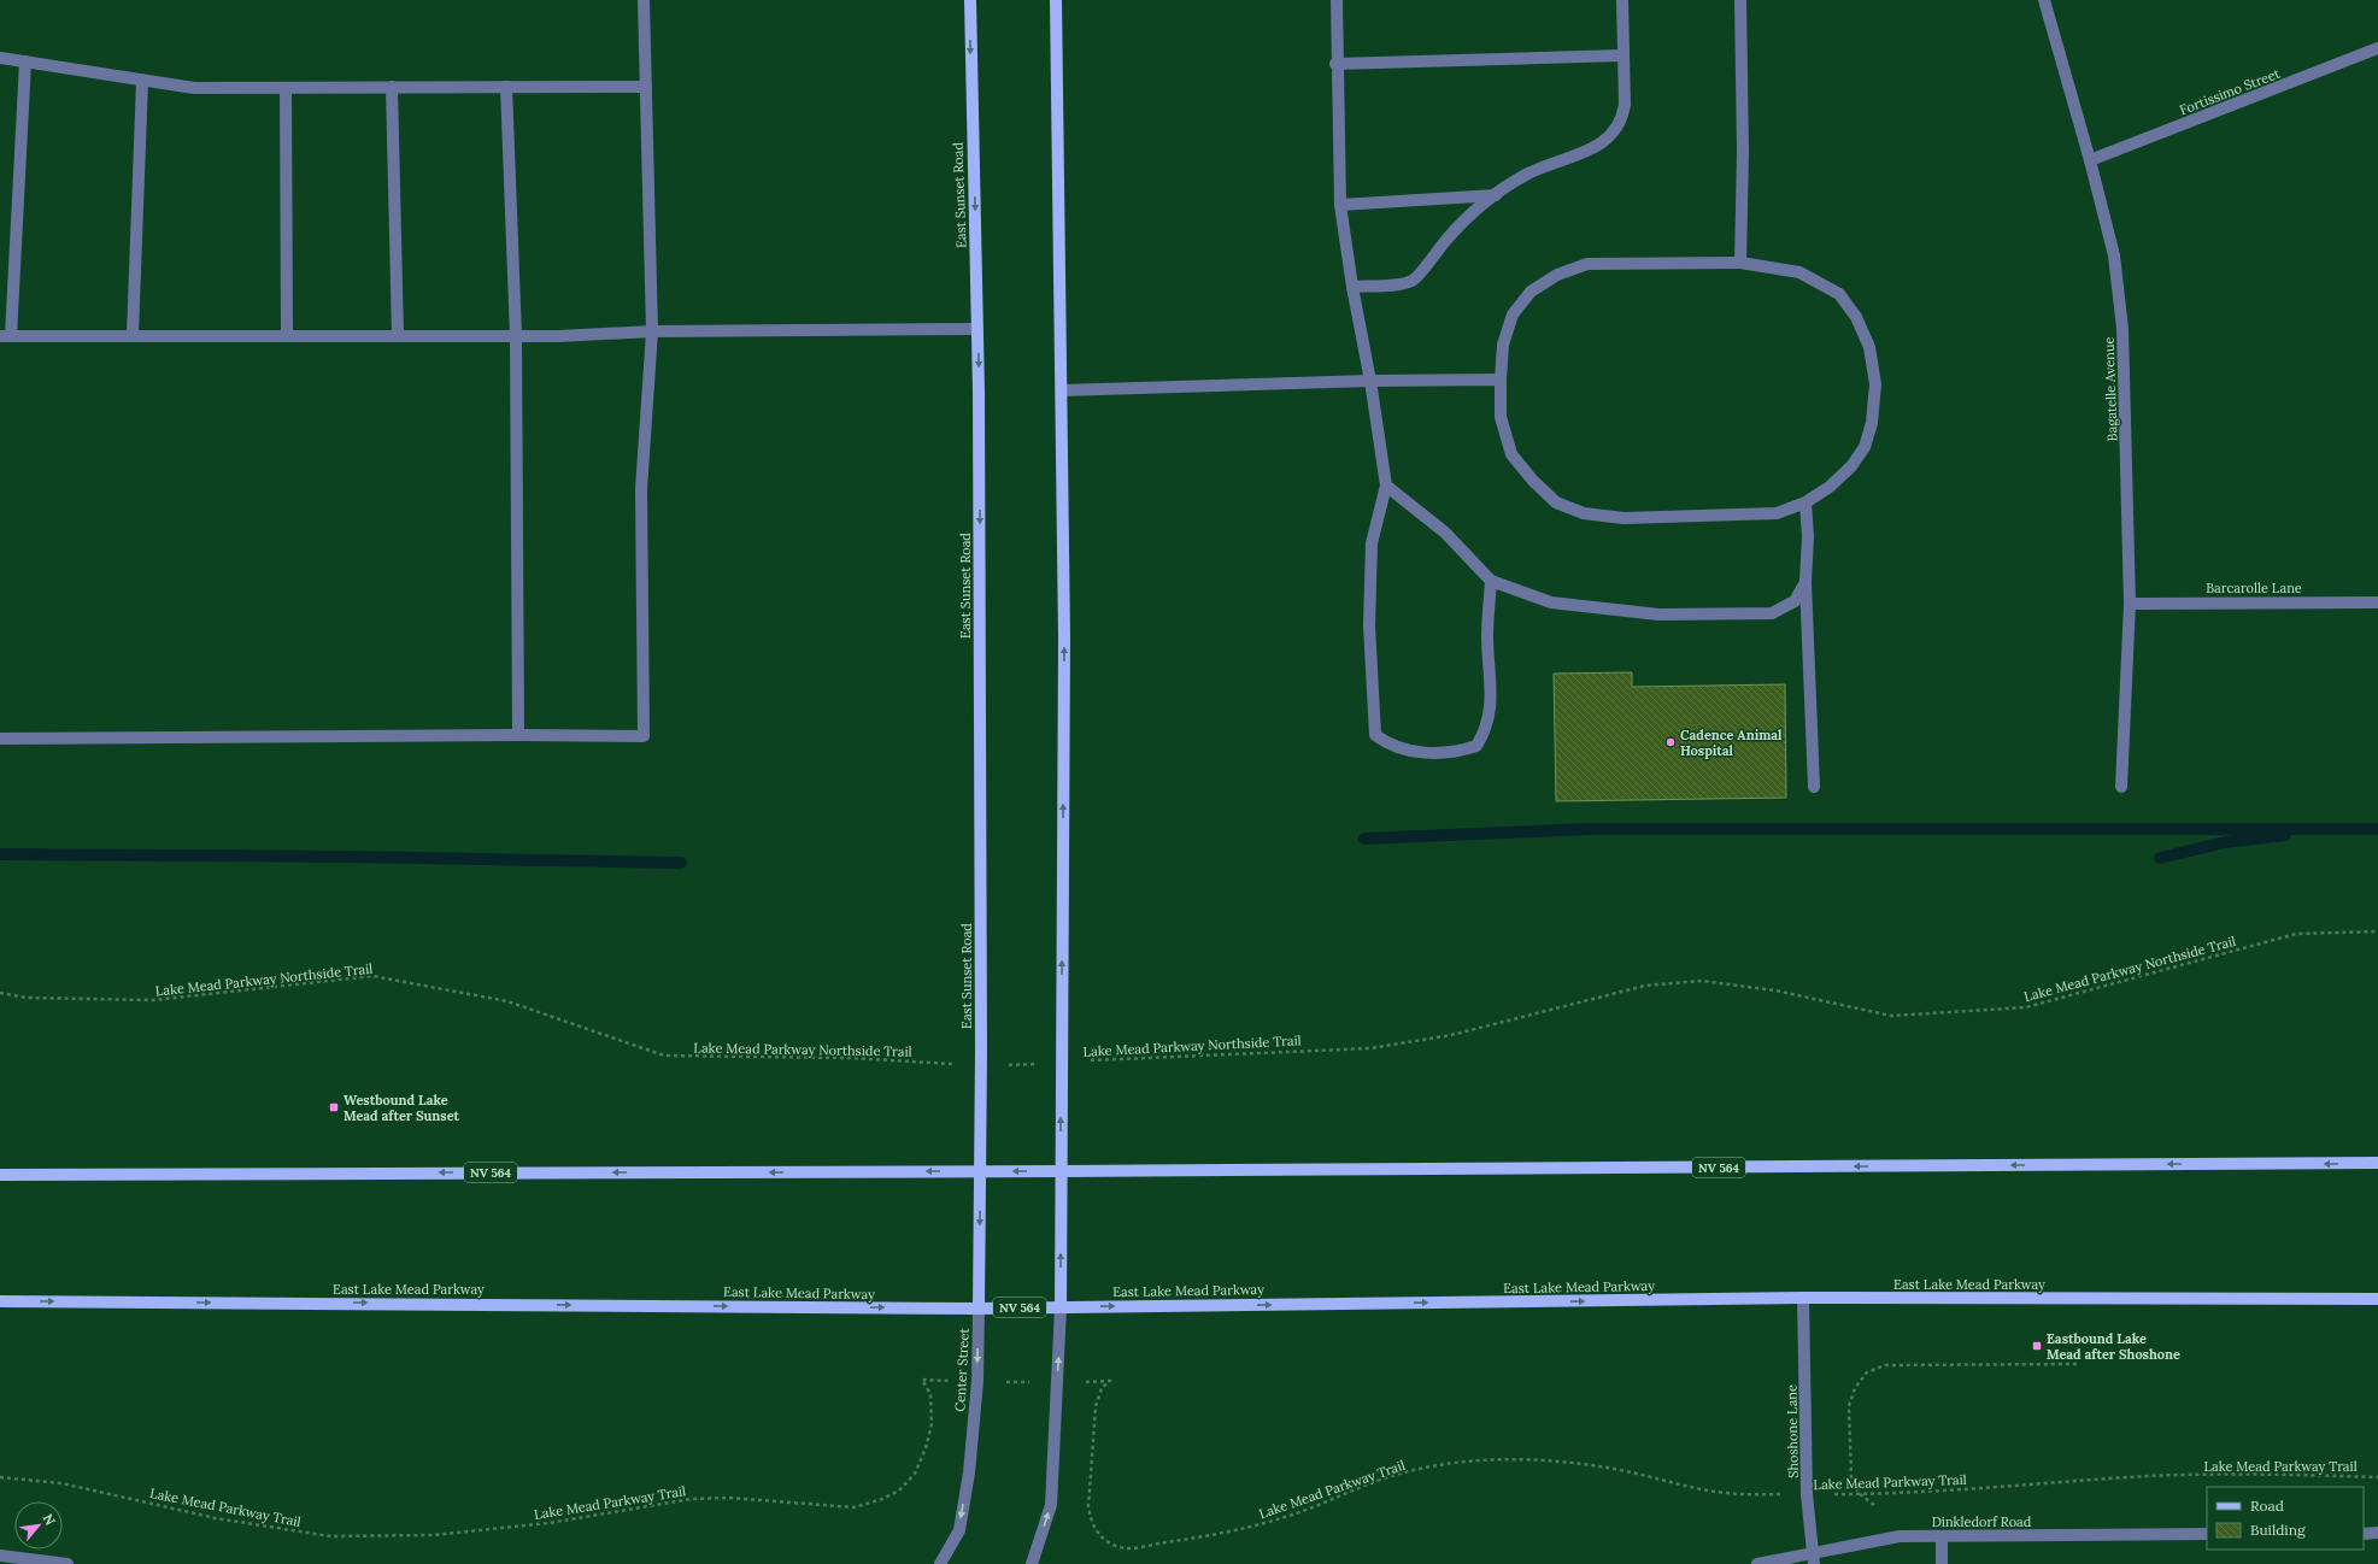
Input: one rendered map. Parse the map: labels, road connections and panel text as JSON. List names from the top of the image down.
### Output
{
  "streets": {
    "main road": [
      "East Sunset Road",
      "NV 564",
      "East Lake Mead Parkway",
      "Center Street"
    ],
    "street": [
      "Fortissimo Street",
      "Bagatelle Avenue",
      "Barcarolle Lane",
      "Shoshone Lane",
      "Dinkledorf Road"
    ],
    "path": ["Lake Mead Parkway Northside Trail", "Lake Mead Parkway Trail"]
  },
  "crossings": [
    ["Fortissimo Street", "Bagatelle Avenue"],
    ["East Sunset Road", "Lake Mead Parkway Northside Trail"],
    ["East Sunset Road", "NV 564"],
    ["East Sunset Road", "Center Street"],
    ["Bagatelle Avenue", "Barcarolle Lane"],
    ["NV 564", "Center Street"],
    ["East Lake Mead Parkway", "Center Street"],
    ["East Lake Mead Parkway", "Shoshone Lane"],
    ["Center Street", "Lake Mead Parkway Trail"],
    ["Shoshone Lane", "Lake Mead Parkway Trail"],
    ["Shoshone Lane", "Dinkledorf Road"]
  ],
  "one_way": ["East Lake Mead Parkway"],
  "places": {
    "other": ["Cadence Animal Hospital"],
    "transit": ["Westbound Lake Mead after Sunset", "Eastbound Lake Mead after Shoshone"]
  },
  "legend": ["Road", "Building"],
  "north": "top right"
}
